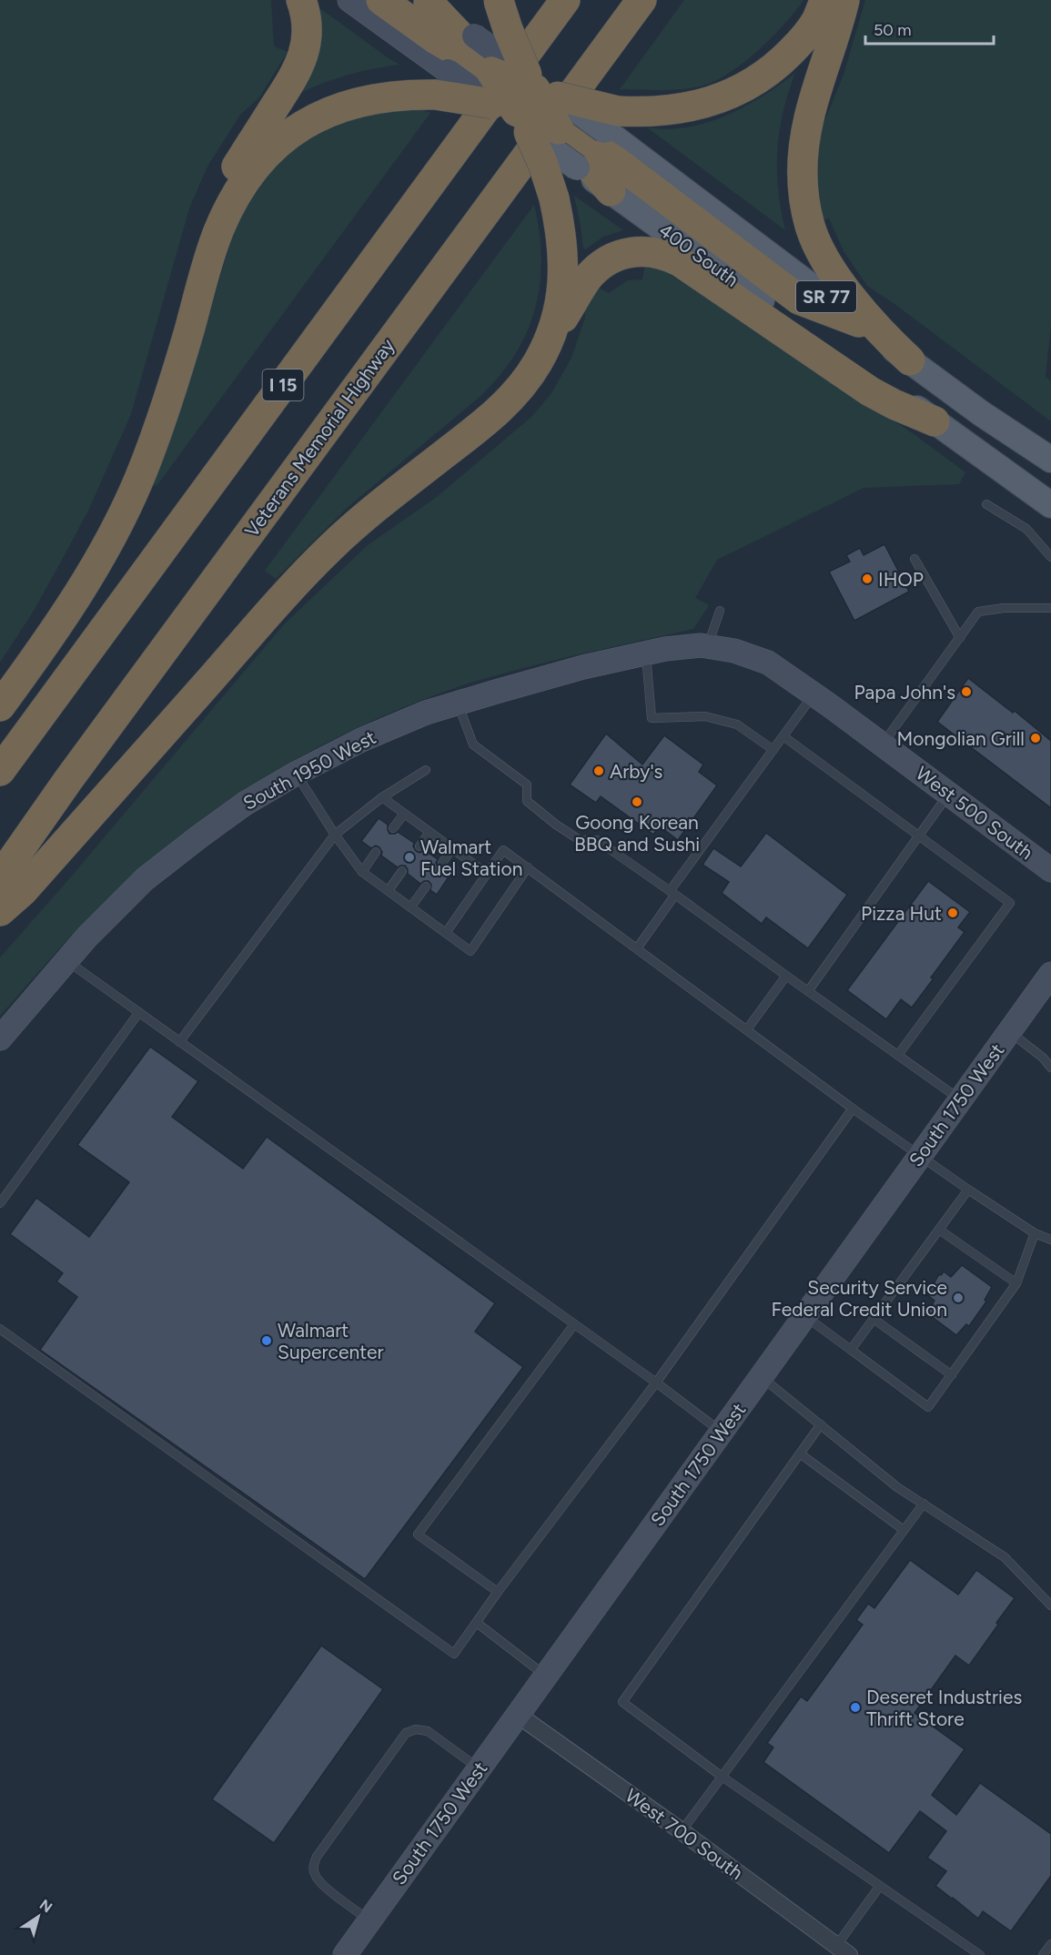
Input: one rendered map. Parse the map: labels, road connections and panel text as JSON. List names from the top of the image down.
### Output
{
  "streets": {
    "highway": ["I 15", "Veterans Memorial Highway"],
    "main road": [
      "400 South",
      "SR 77",
      "South 1950 West",
      "West 500 South",
      "South 1750 West"
    ],
    "street": ["West 700 South"]
  },
  "crossings": [
    ["South 1950 West", "West 500 South"],
    ["South 1750 West", "West 700 South"]
  ],
  "places": [
    "IHOP",
    "Papa John's",
    "Mongolian Grill",
    "Arby's",
    "Goong Korean BBQ and Sushi",
    "Walmart Fuel Station",
    "Pizza Hut",
    "Security Service Federal Credit Union",
    "Walmart Supercenter",
    "Deseret Industries Thrift Store"
  ],
  "scale_bar": "50 m",
  "north": "top right"
}
